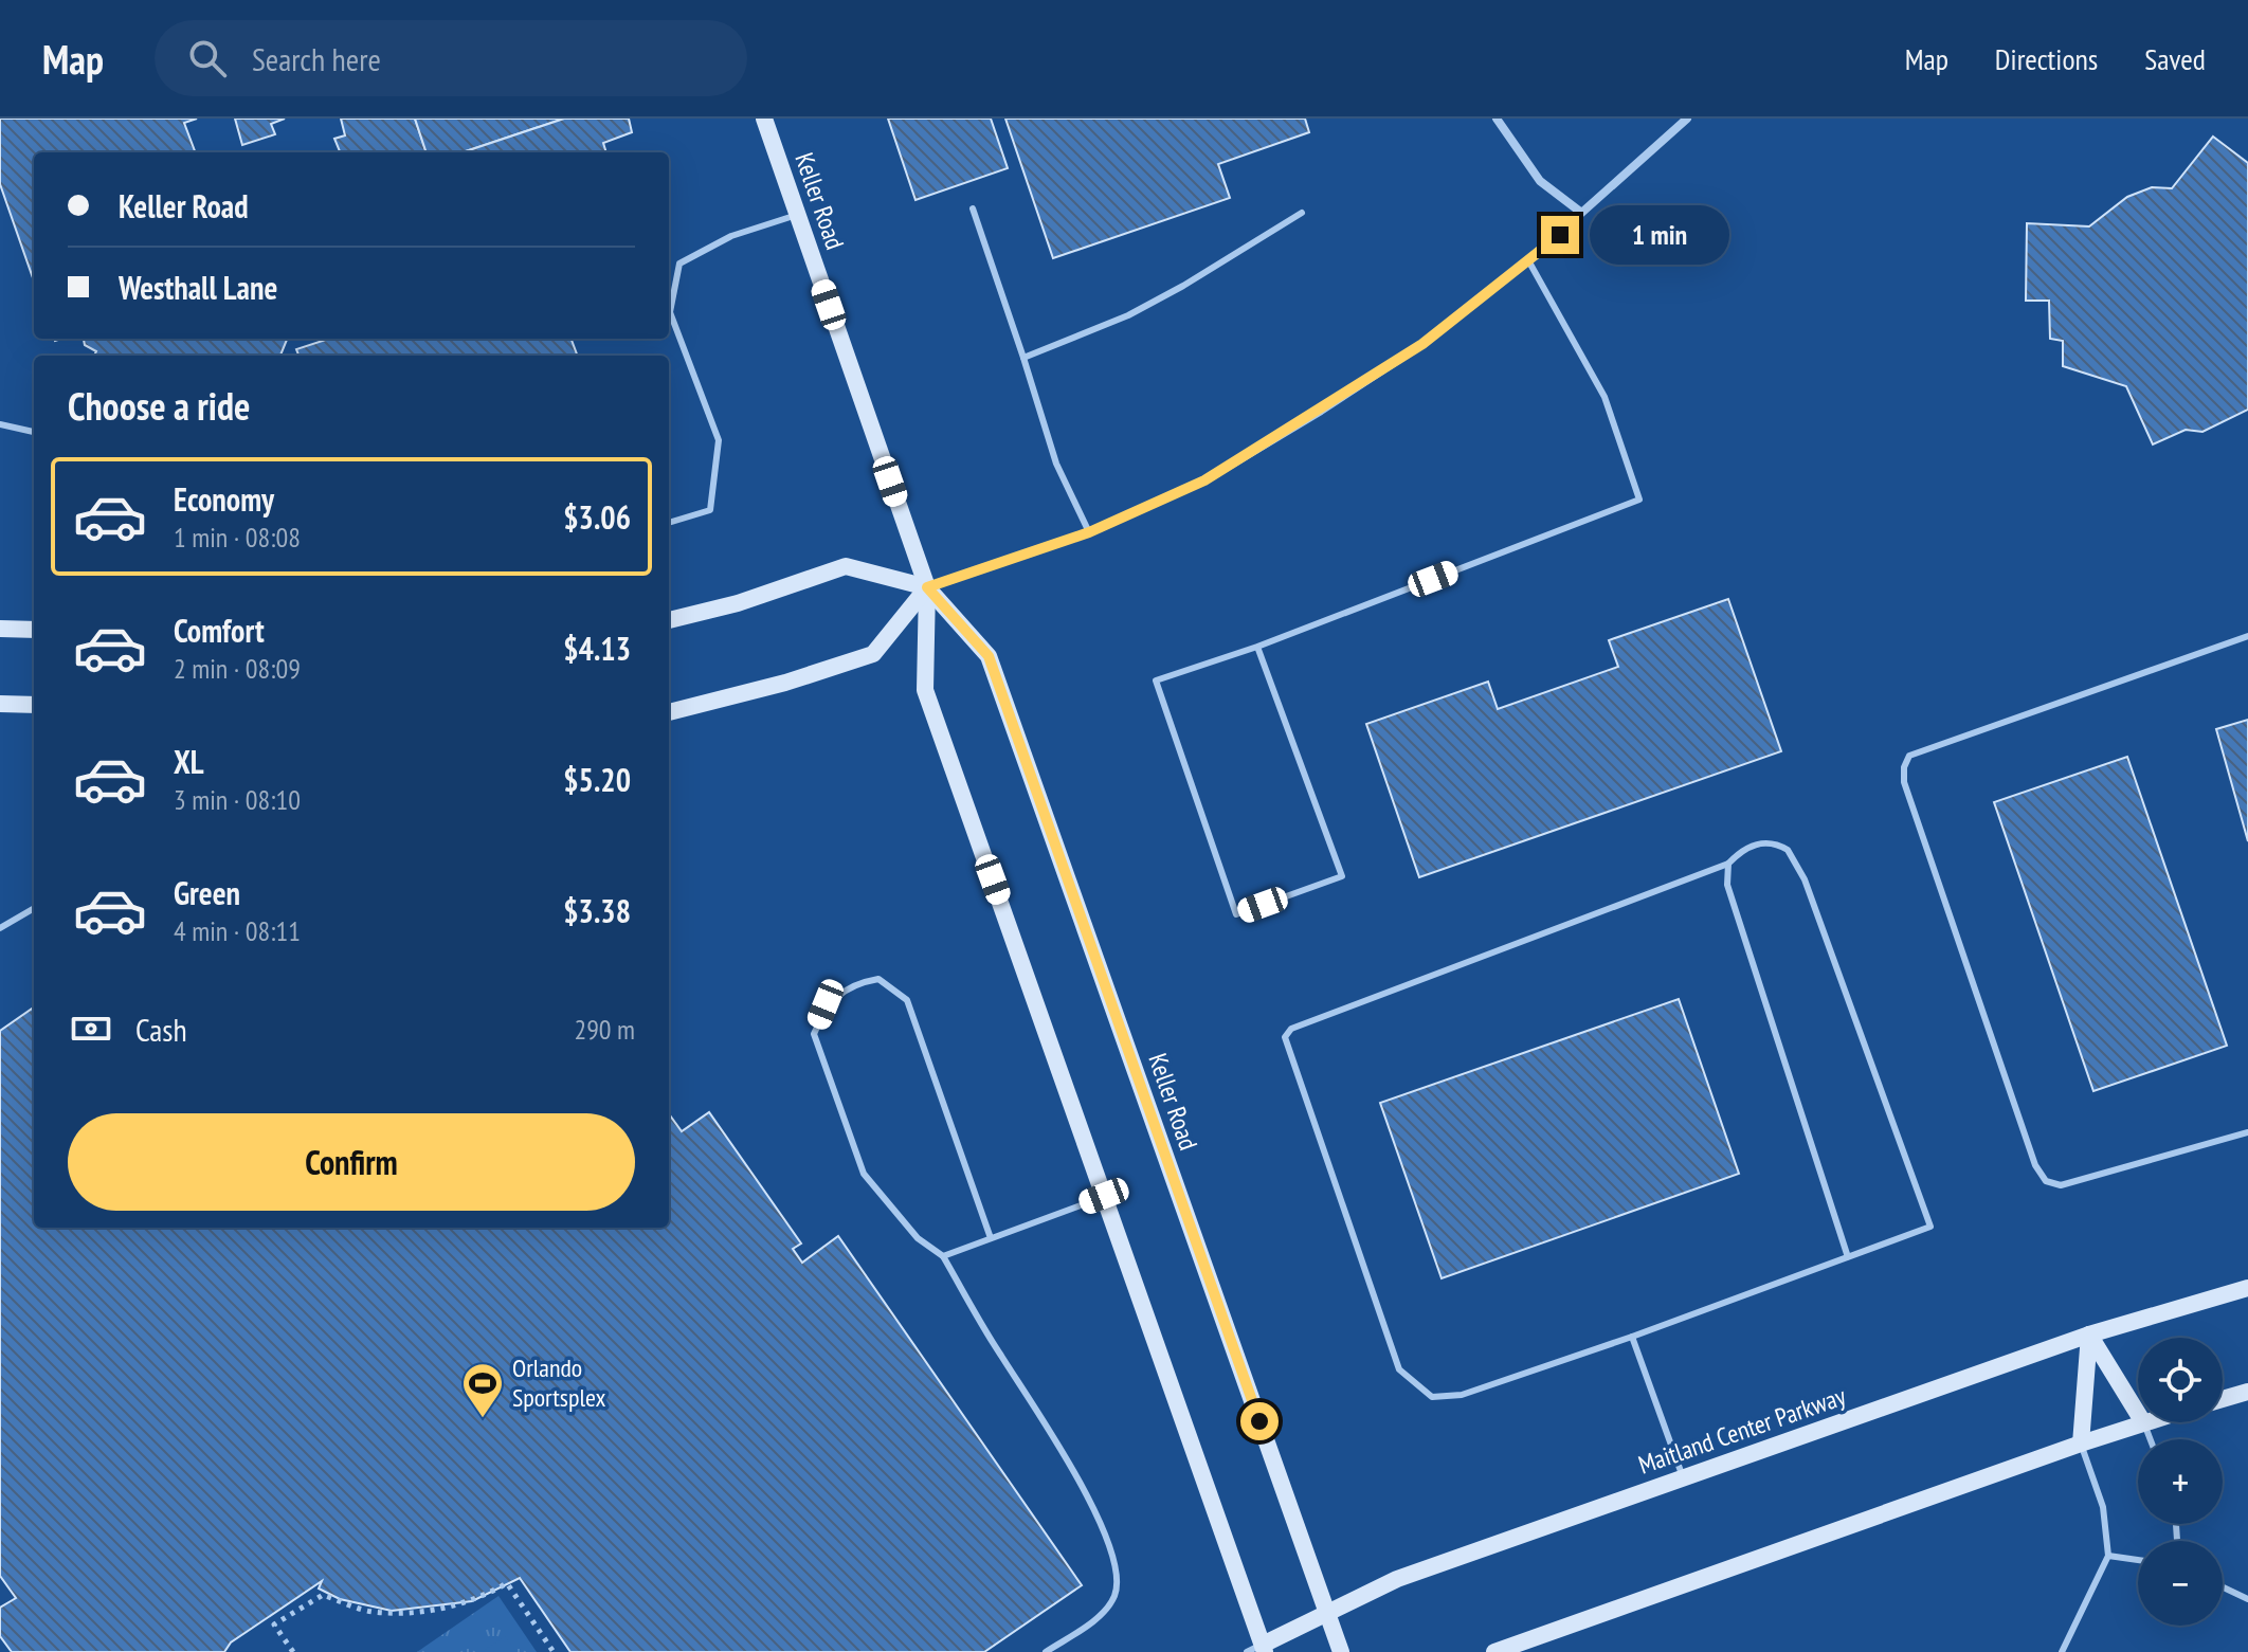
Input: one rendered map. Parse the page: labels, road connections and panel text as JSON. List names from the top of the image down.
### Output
{
  "streets": {
    "street": ["Keller Road", "Maitland Center Parkway"]
  },
  "crossings": [
    ["Keller Road", "Maitland Center Parkway"]
  ],
  "places": {
    "sports": ["Orlando Sportsplex"]
  },
  "page": {
    "header": "Map",
    "search": "Search here",
    "nav": ["Map", "Directions", "Saved"],
    "banner": ["Keller Road", "Westhall Lane"],
    "bubble": "1 min",
    "heading": "Choose a ride",
    "list": [
      {
        "name": "Economy",
        "note": "1 min · 08:08",
        "value": "$3.06"
      },
      {
        "name": "Comfort",
        "note": "2 min · 08:09",
        "value": "$4.13"
      },
      {
        "name": "XL",
        "note": "3 min · 08:10",
        "value": "$5.20"
      },
      {
        "name": "Green",
        "note": "4 min · 08:11",
        "value": "$3.38"
      }
    ],
    "pay": ["Cash", "290 m"],
    "buttons": "Confirm",
    "map_buttons": ["+", "−"]
  }
}
